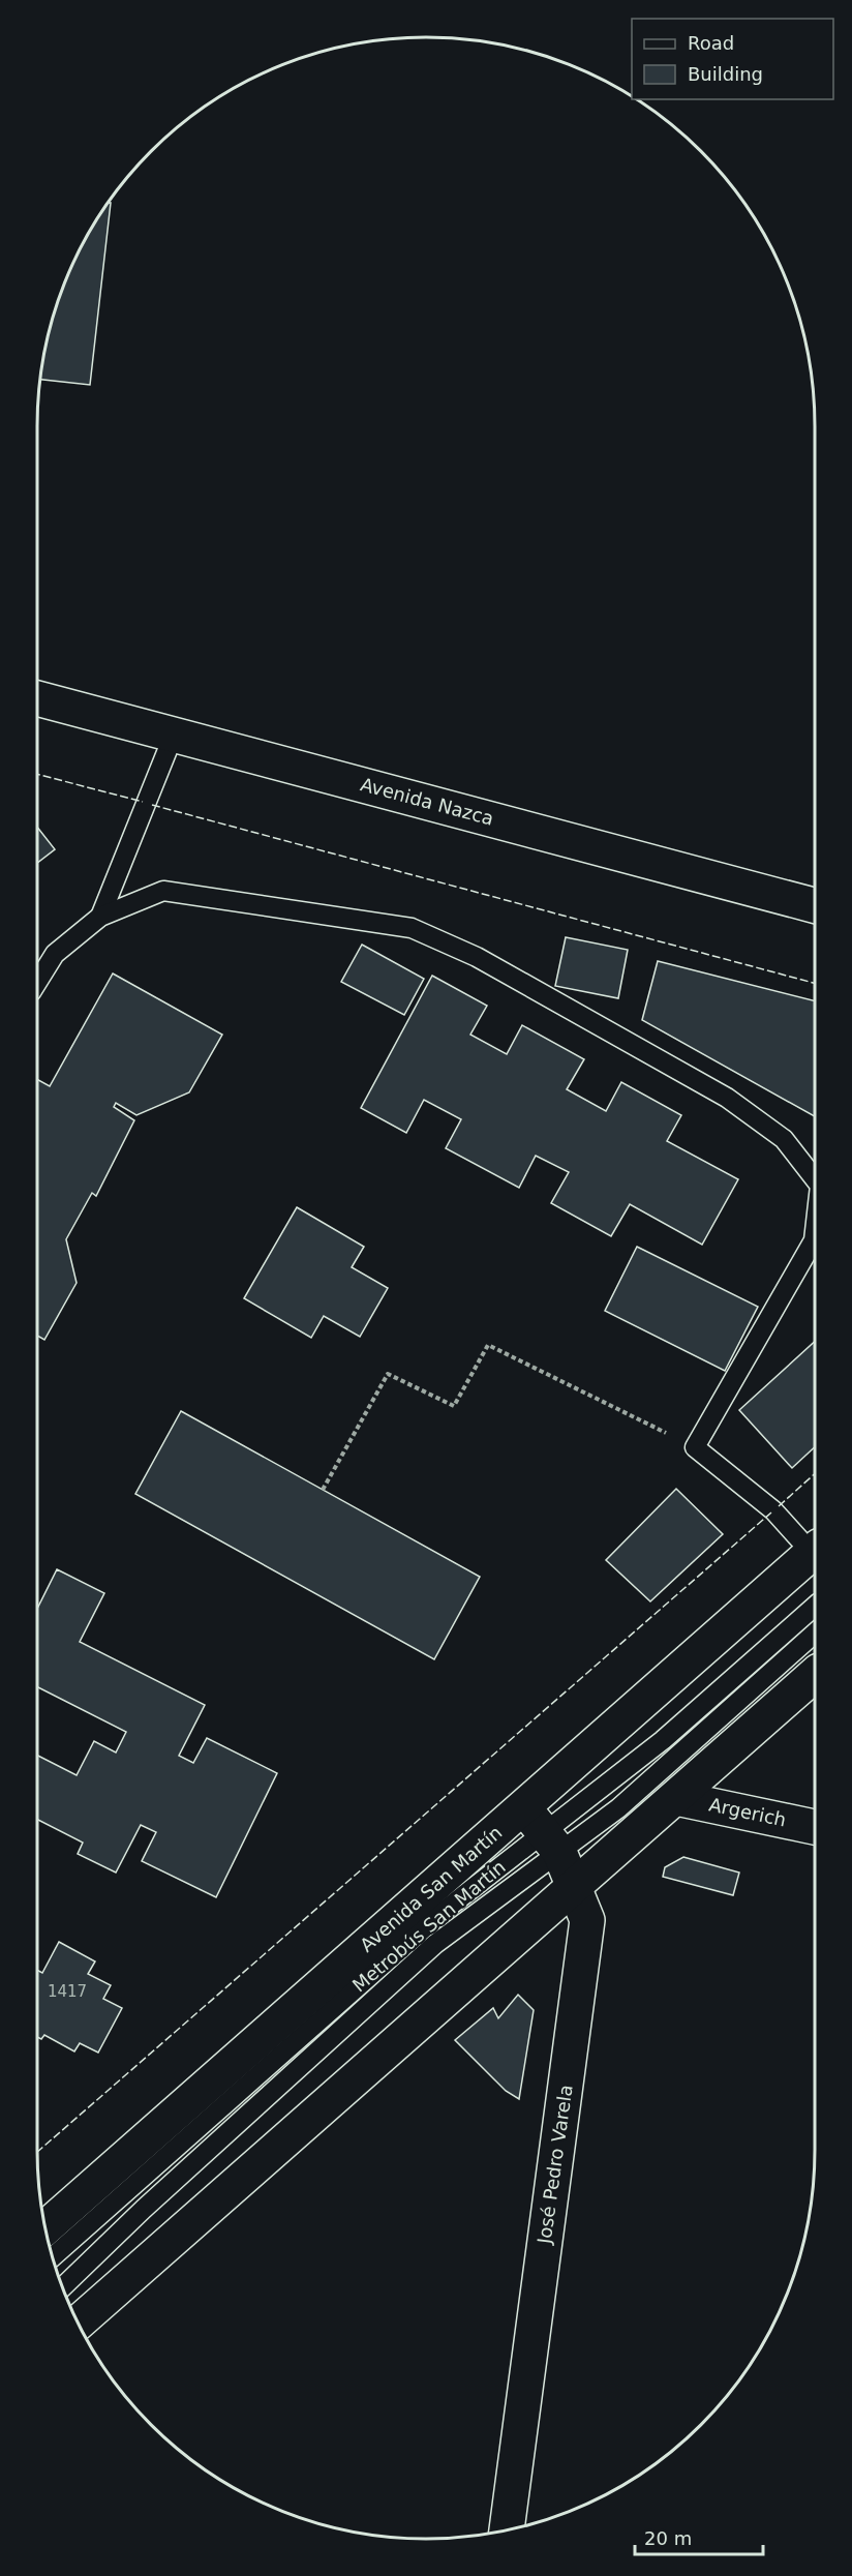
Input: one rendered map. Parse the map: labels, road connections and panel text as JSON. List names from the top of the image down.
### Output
{
  "streets": {
    "main road": [
      "Avenida Nazca",
      "Argerich",
      "Avenida San Martín",
      "José Pedro Varela"
    ],
    "lane": ["Metrobús San Martín"]
  },
  "crossings": [
    ["Avenida San Martín", "Metrobús San Martín"],
    ["Avenida San Martín", "José Pedro Varela"],
    ["Metrobús San Martín", "José Pedro Varela"]
  ],
  "house_numbers": ["1417"],
  "legend": ["Road", "Building"],
  "scale_bar": "20 m"
}
